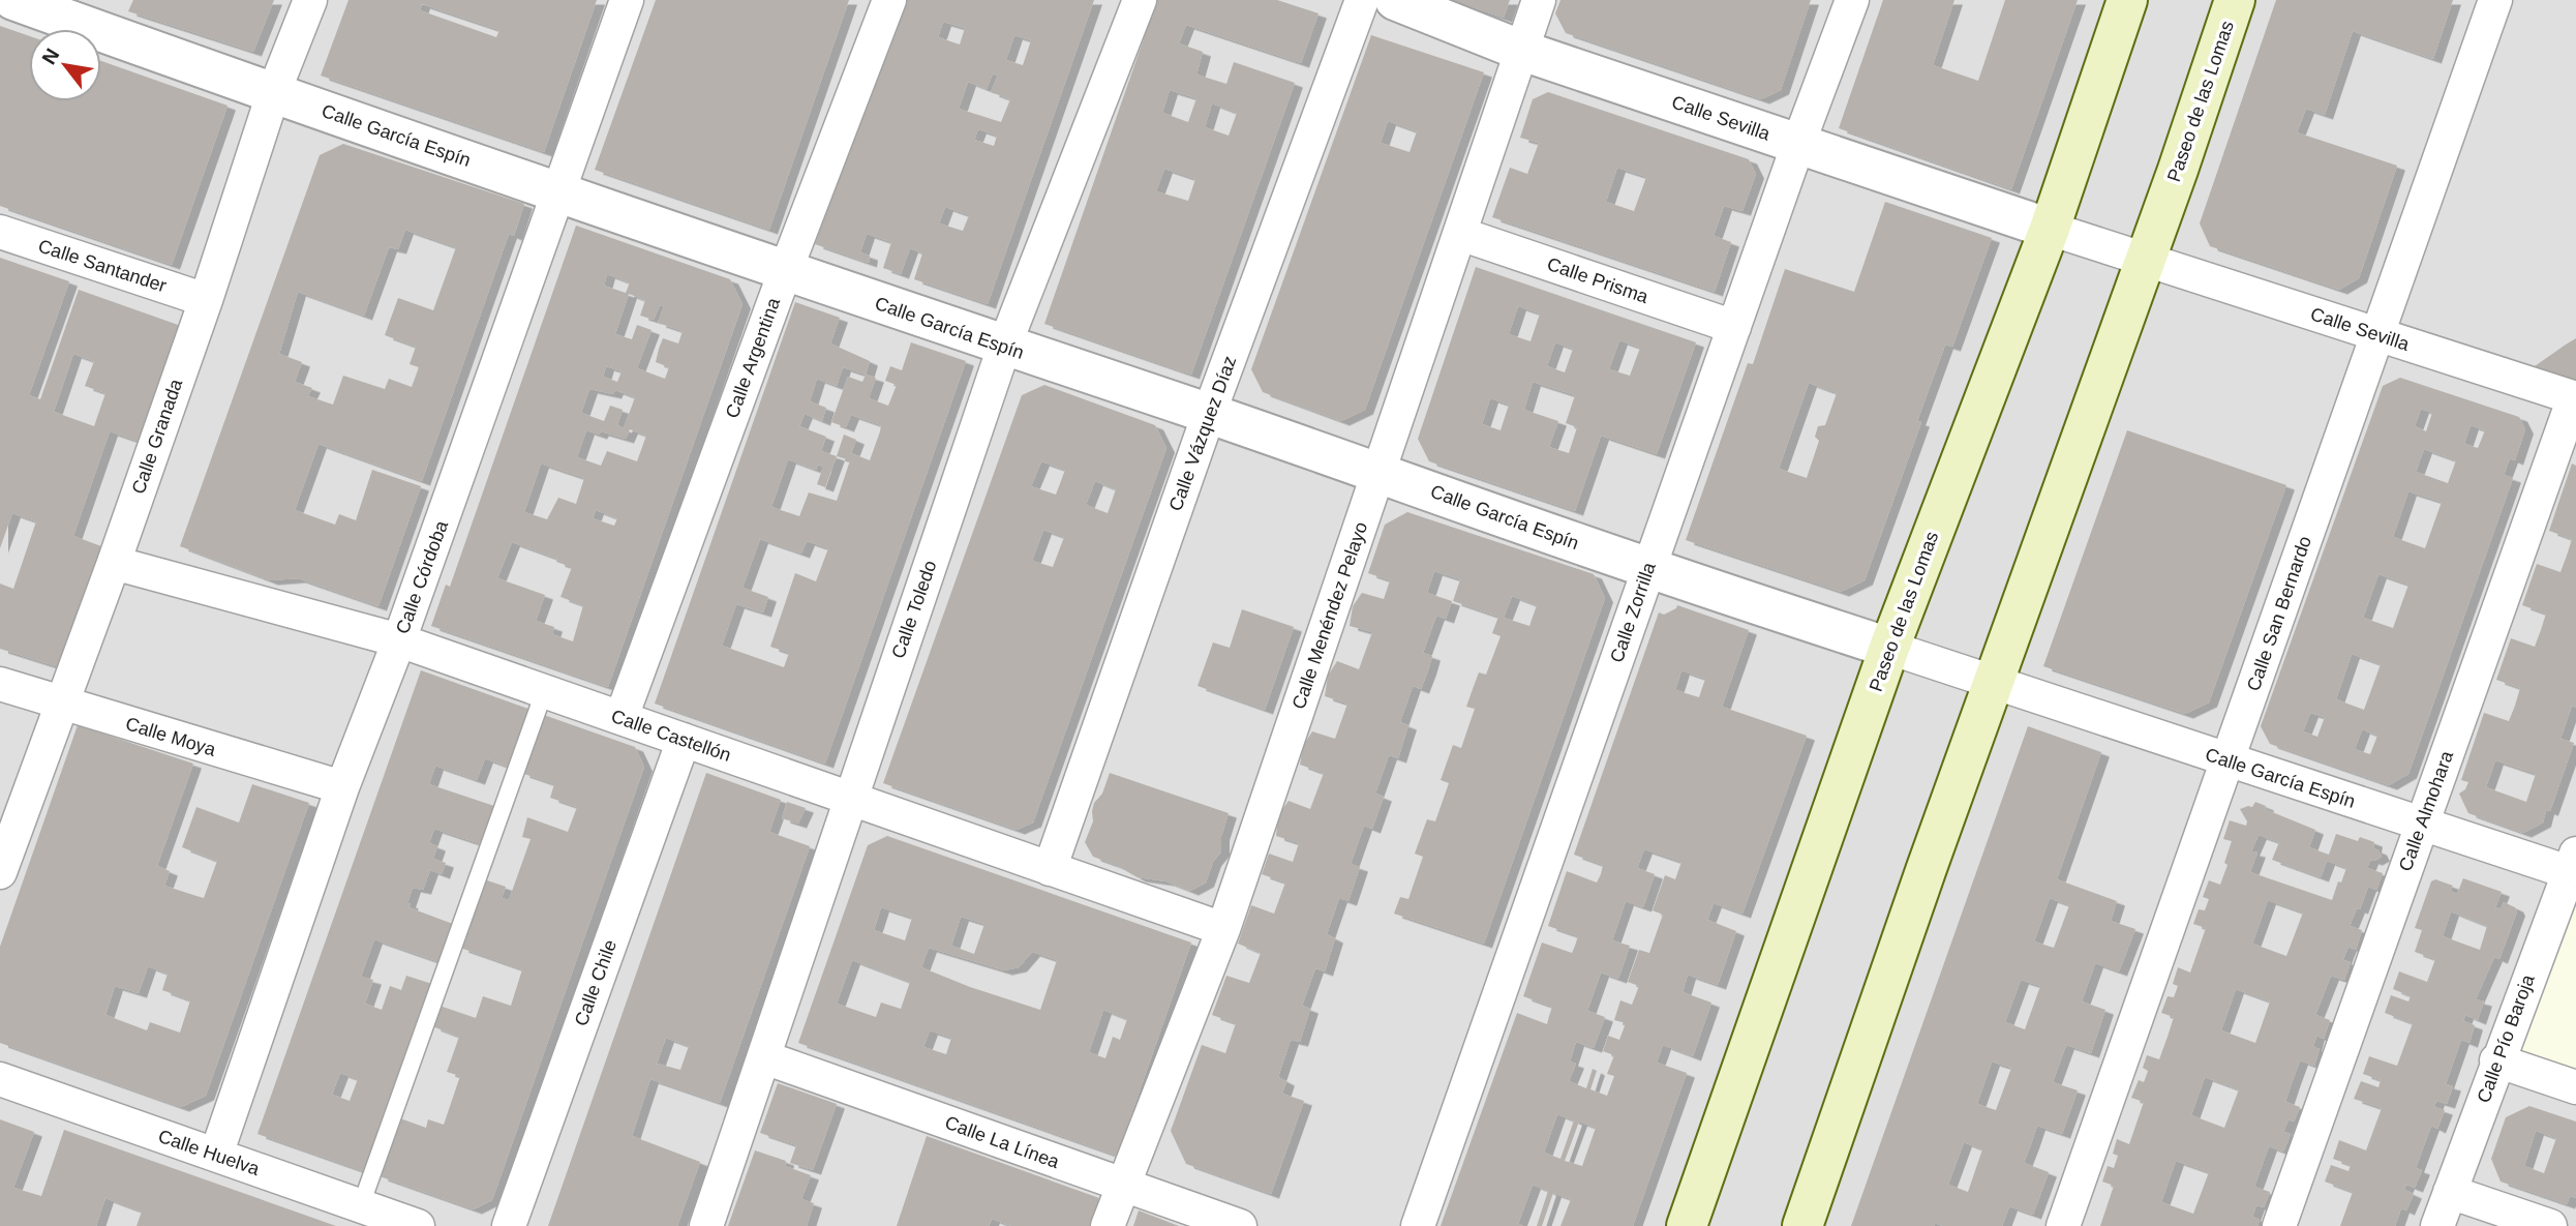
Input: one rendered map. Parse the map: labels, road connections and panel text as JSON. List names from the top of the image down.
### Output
{
  "streets": {
    "main road": ["Paseo de las Lomas"],
    "street": [
      "Calle Sevilla",
      "Calle García Espín",
      "Calle Santander",
      "Calle Prisma",
      "Calle Argentina",
      "Calle Vázquez Díaz",
      "Calle Granada",
      "Calle Córdoba",
      "Calle Toledo",
      "Calle Zorrilla",
      "Calle San Bernardo",
      "Calle Menéndez Pelayo",
      "Calle Castellón",
      "Calle Moya",
      "Calle Almohara",
      "Calle Chile",
      "Calle Pío Baroja",
      "Calle La Línea",
      "Calle Huelva"
    ]
  },
  "crossings": [
    ["Paseo de las Lomas", "Calle Sevilla"],
    ["Paseo de las Lomas", "Calle García Espín"],
    ["Calle Sevilla", "Calle Zorrilla"],
    ["Calle Sevilla", "Calle San Bernardo"],
    ["Calle Sevilla", "Calle Menéndez Pelayo"],
    ["Calle Sevilla", "Calle Almohara"],
    ["Calle García Espín", "Calle Argentina"],
    ["Calle García Espín", "Calle Vázquez Díaz"],
    ["Calle García Espín", "Calle Granada"],
    ["Calle García Espín", "Calle Córdoba"],
    ["Calle García Espín", "Calle Toledo"],
    ["Calle García Espín", "Calle Zorrilla"],
    ["Calle García Espín", "Calle San Bernardo"],
    ["Calle García Espín", "Calle Menéndez Pelayo"],
    ["Calle García Espín", "Calle Almohara"],
    ["Calle García Espín", "Calle Pío Baroja"],
    ["Calle Santander", "Calle Granada"],
    ["Calle Prisma", "Calle Zorrilla"],
    ["Calle Prisma", "Calle Menéndez Pelayo"],
    ["Calle Argentina", "Calle Castellón"],
    ["Calle Vázquez Díaz", "Calle Castellón"],
    ["Calle Granada", "Calle Castellón"],
    ["Calle Granada", "Calle Moya"],
    ["Calle Córdoba", "Calle Castellón"],
    ["Calle Córdoba", "Calle Moya"],
    ["Calle Córdoba", "Calle Huelva"],
    ["Calle Toledo", "Calle Castellón"],
    ["Calle Toledo", "Calle La Línea"],
    ["Calle Menéndez Pelayo", "Calle Castellón"],
    ["Calle Menéndez Pelayo", "Calle La Línea"],
    ["Calle Castellón", "Calle Chile"]
  ],
  "north": "top left"
}
